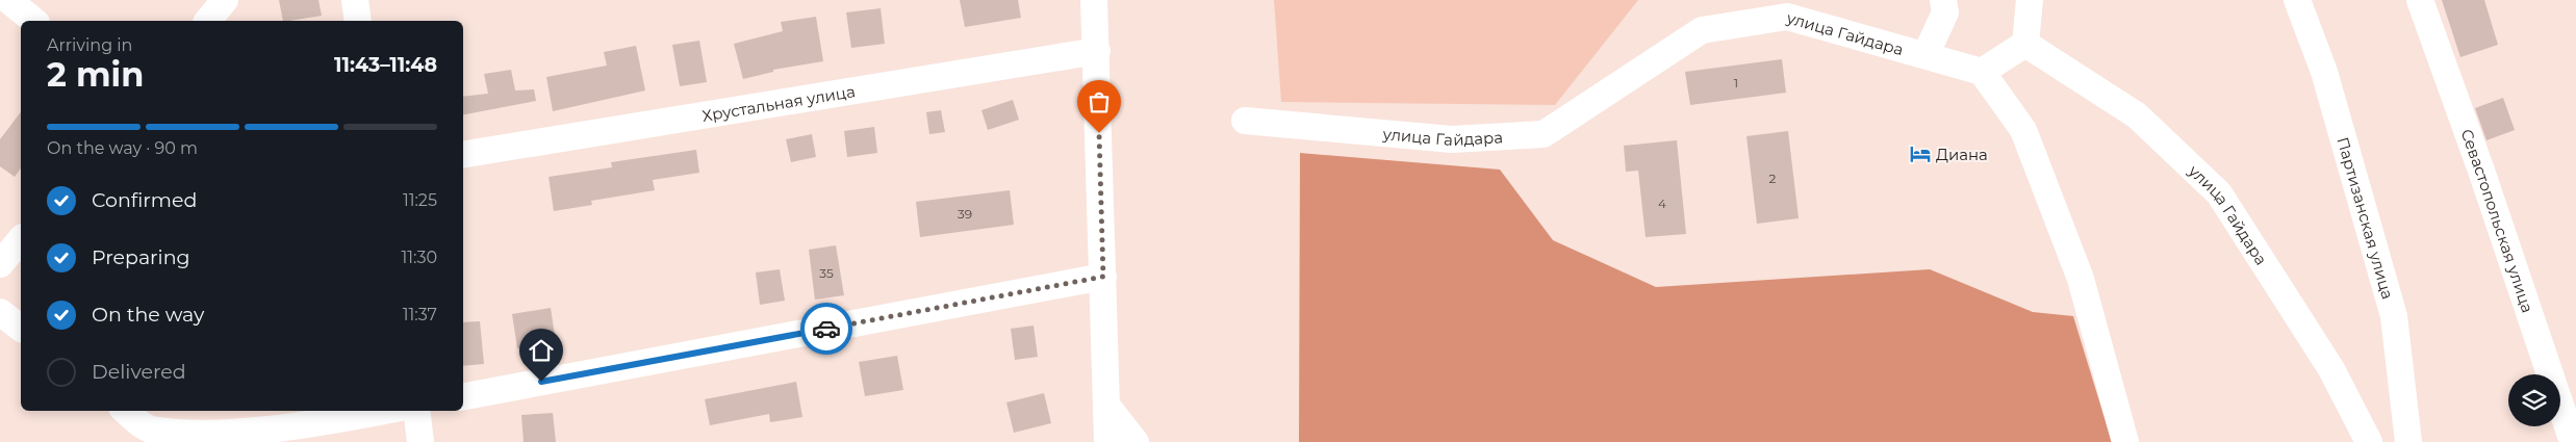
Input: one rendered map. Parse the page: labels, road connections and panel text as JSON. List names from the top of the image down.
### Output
{
  "streets": {
    "street": [
      "улица Гайдара",
      "Хрустальная улица",
      "Партизанская улица",
      "Севастопольская улица"
    ]
  },
  "places": {
    "hotel": ["Диана"]
  },
  "house_numbers": [
    "1",
    "2",
    "4",
    "39",
    "35"
  ],
  "page": {
    "heading": ["2 min", "Arriving in", "11:43–11:48"],
    "bar": "On the way · 90 m",
    "list": [
      ["Confirmed", "11:25"],
      ["Preparing", "11:30"],
      ["On the way", "11:37"],
      "Delivered"
    ]
  }
}
